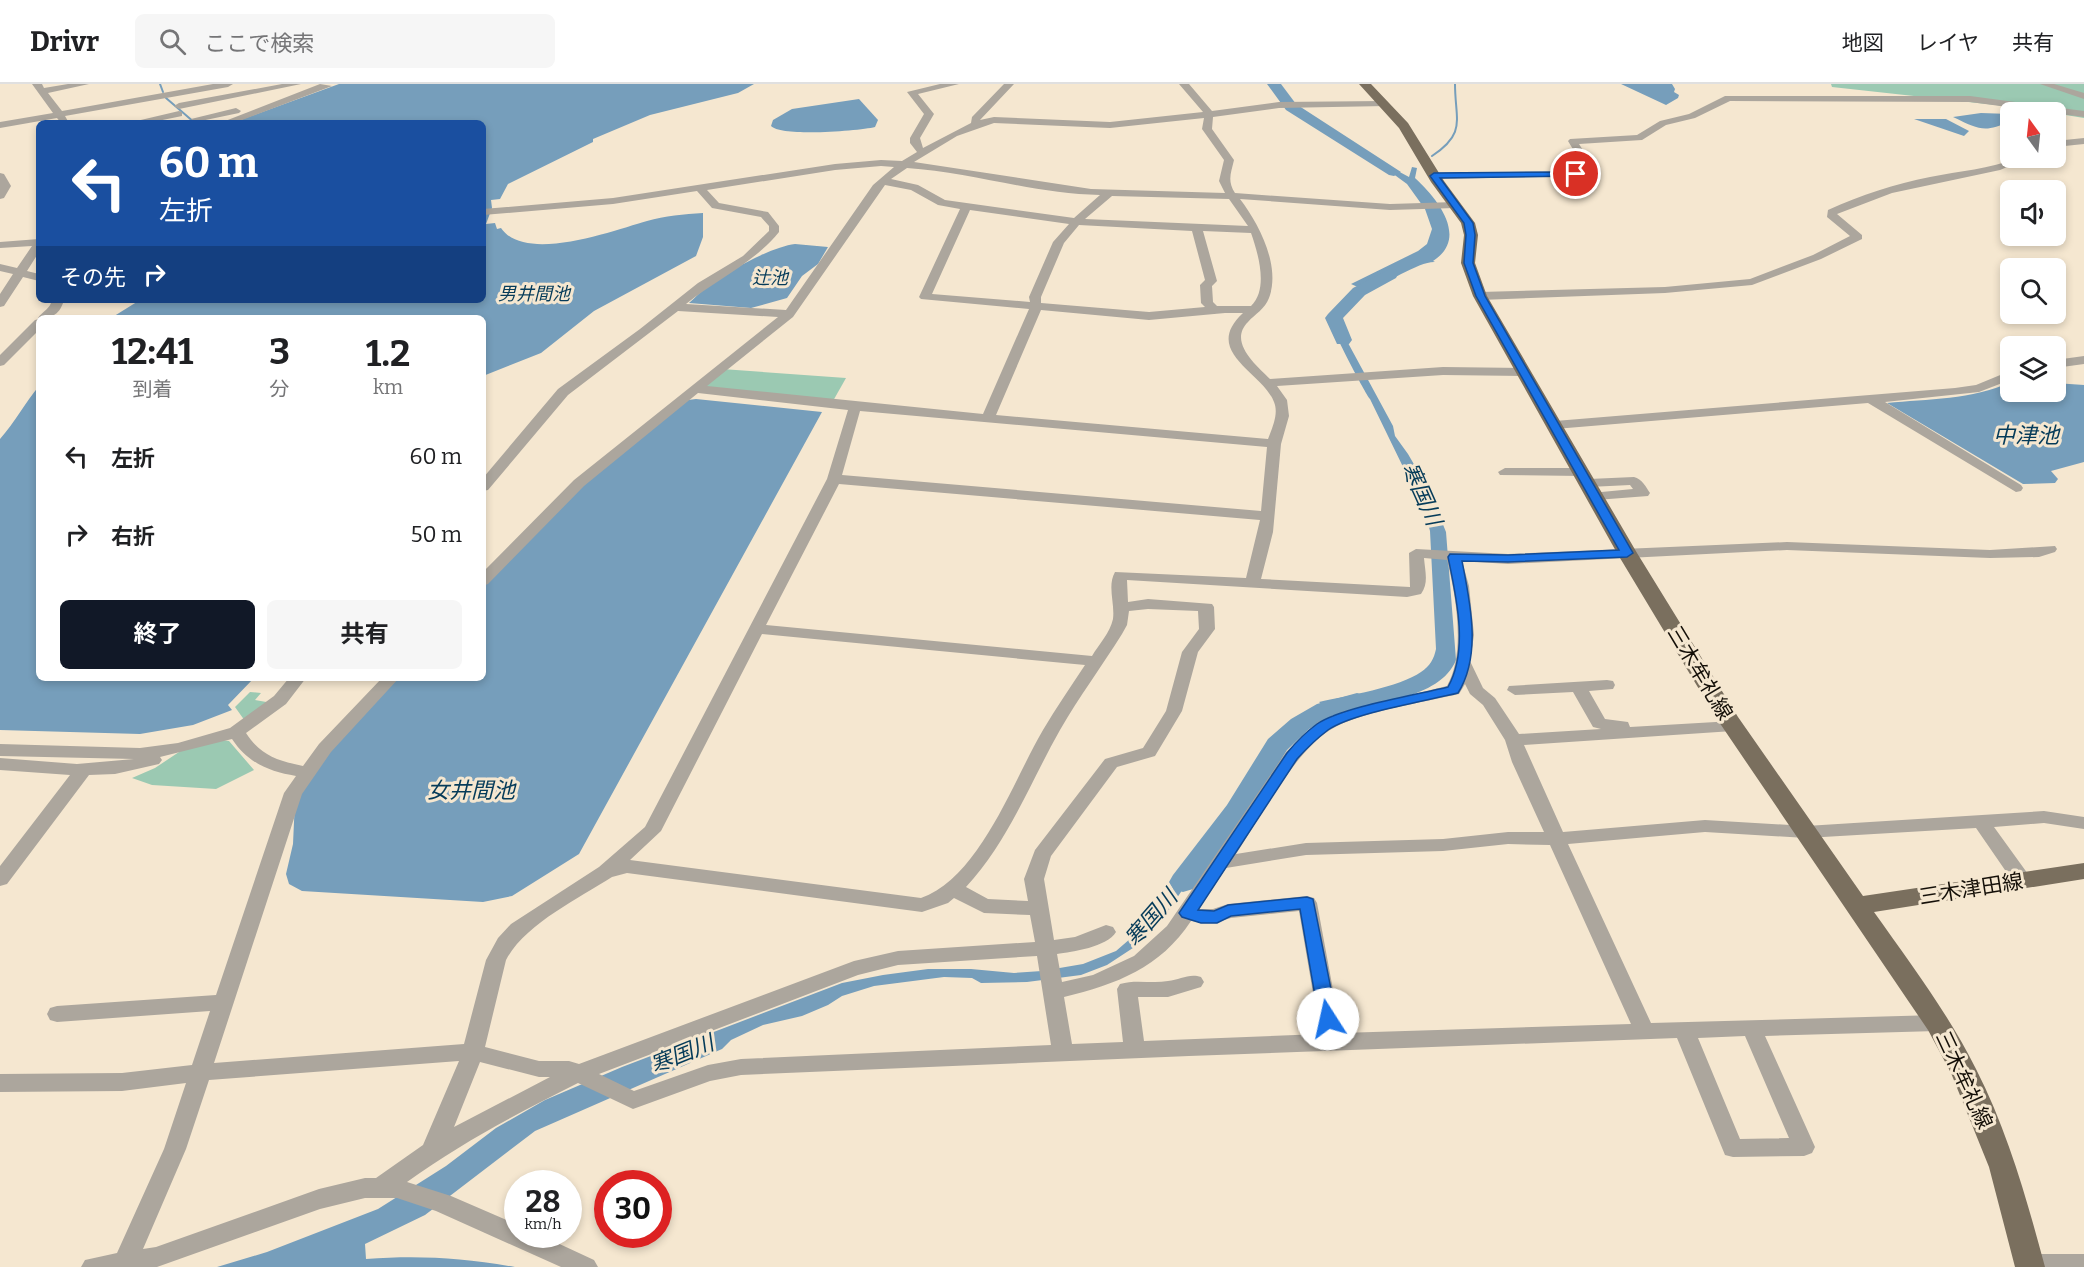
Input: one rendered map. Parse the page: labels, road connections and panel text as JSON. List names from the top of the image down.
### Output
{
  "streets": {
    "main road": ["三木牟礼線", "三木津田線"]
  },
  "crossings": [
    ["三木牟礼線", "三木津田線"]
  ],
  "water": [
    "辻池",
    "男井間池",
    "中津池",
    "寒国川",
    "女井間池"
  ],
  "north": "top",
  "page": {
    "header": "Drivr",
    "search": "ここで検索",
    "nav": ["地図", "レイヤ", "共有"],
    "turn": ["60 m", "左折"],
    "then": "その先",
    "eta": [
      "12:41",
      "到着",
      "3",
      "分",
      "1.2",
      "km"
    ],
    "list": [
      {
        "name": "左折",
        "value": "60 m"
      },
      {
        "name": "右折",
        "value": "50 m"
      }
    ],
    "buttons": ["終了", "共有"],
    "speed": "28 km/h",
    "limit": "30"
  }
}
